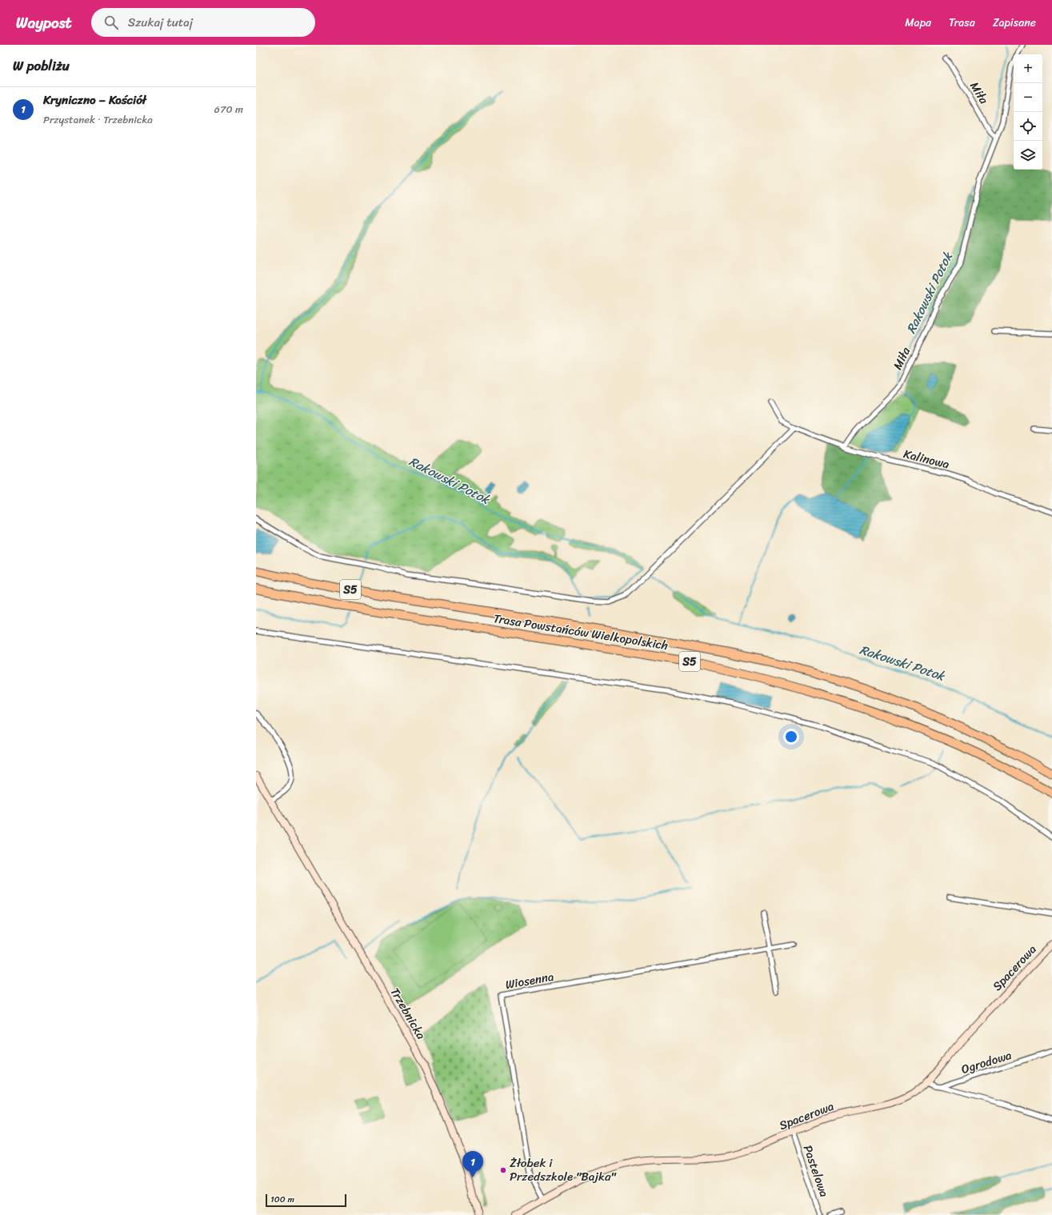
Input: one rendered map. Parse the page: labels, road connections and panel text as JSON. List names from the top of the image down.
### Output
{
  "streets": {
    "highway": ["S5", "Trasa Powstańców Wielkopolskich"],
    "street": [
      "Miła",
      "Kalinowa",
      "Spacerowa",
      "Wiosenna",
      "Trzebnicka",
      "Ogrodowa",
      "Pastelowa"
    ]
  },
  "crossings": [
    ["Miła", "Kalinowa"],
    ["Spacerowa", "Wiosenna"],
    ["Spacerowa", "Pastelowa"]
  ],
  "water": ["Rakowski Potok"],
  "places": ["Żłobek i Przedszkole \"Bajka\""],
  "scale_bar": "100 m",
  "page": {
    "header": "Waypost",
    "search": "Szukaj tutaj",
    "nav": ["Mapa", "Trasa", "Zapisane"],
    "heading": "W pobliżu",
    "map_buttons": ["+", "−"],
    "list": [
      {
        "mark": "1",
        "name": "Kryniczno – Kościół",
        "note": "Przystanek · Trzebnicka",
        "value": "670 m"
      }
    ],
    "pins": "1",
    "scale": "100 m"
  }
}
